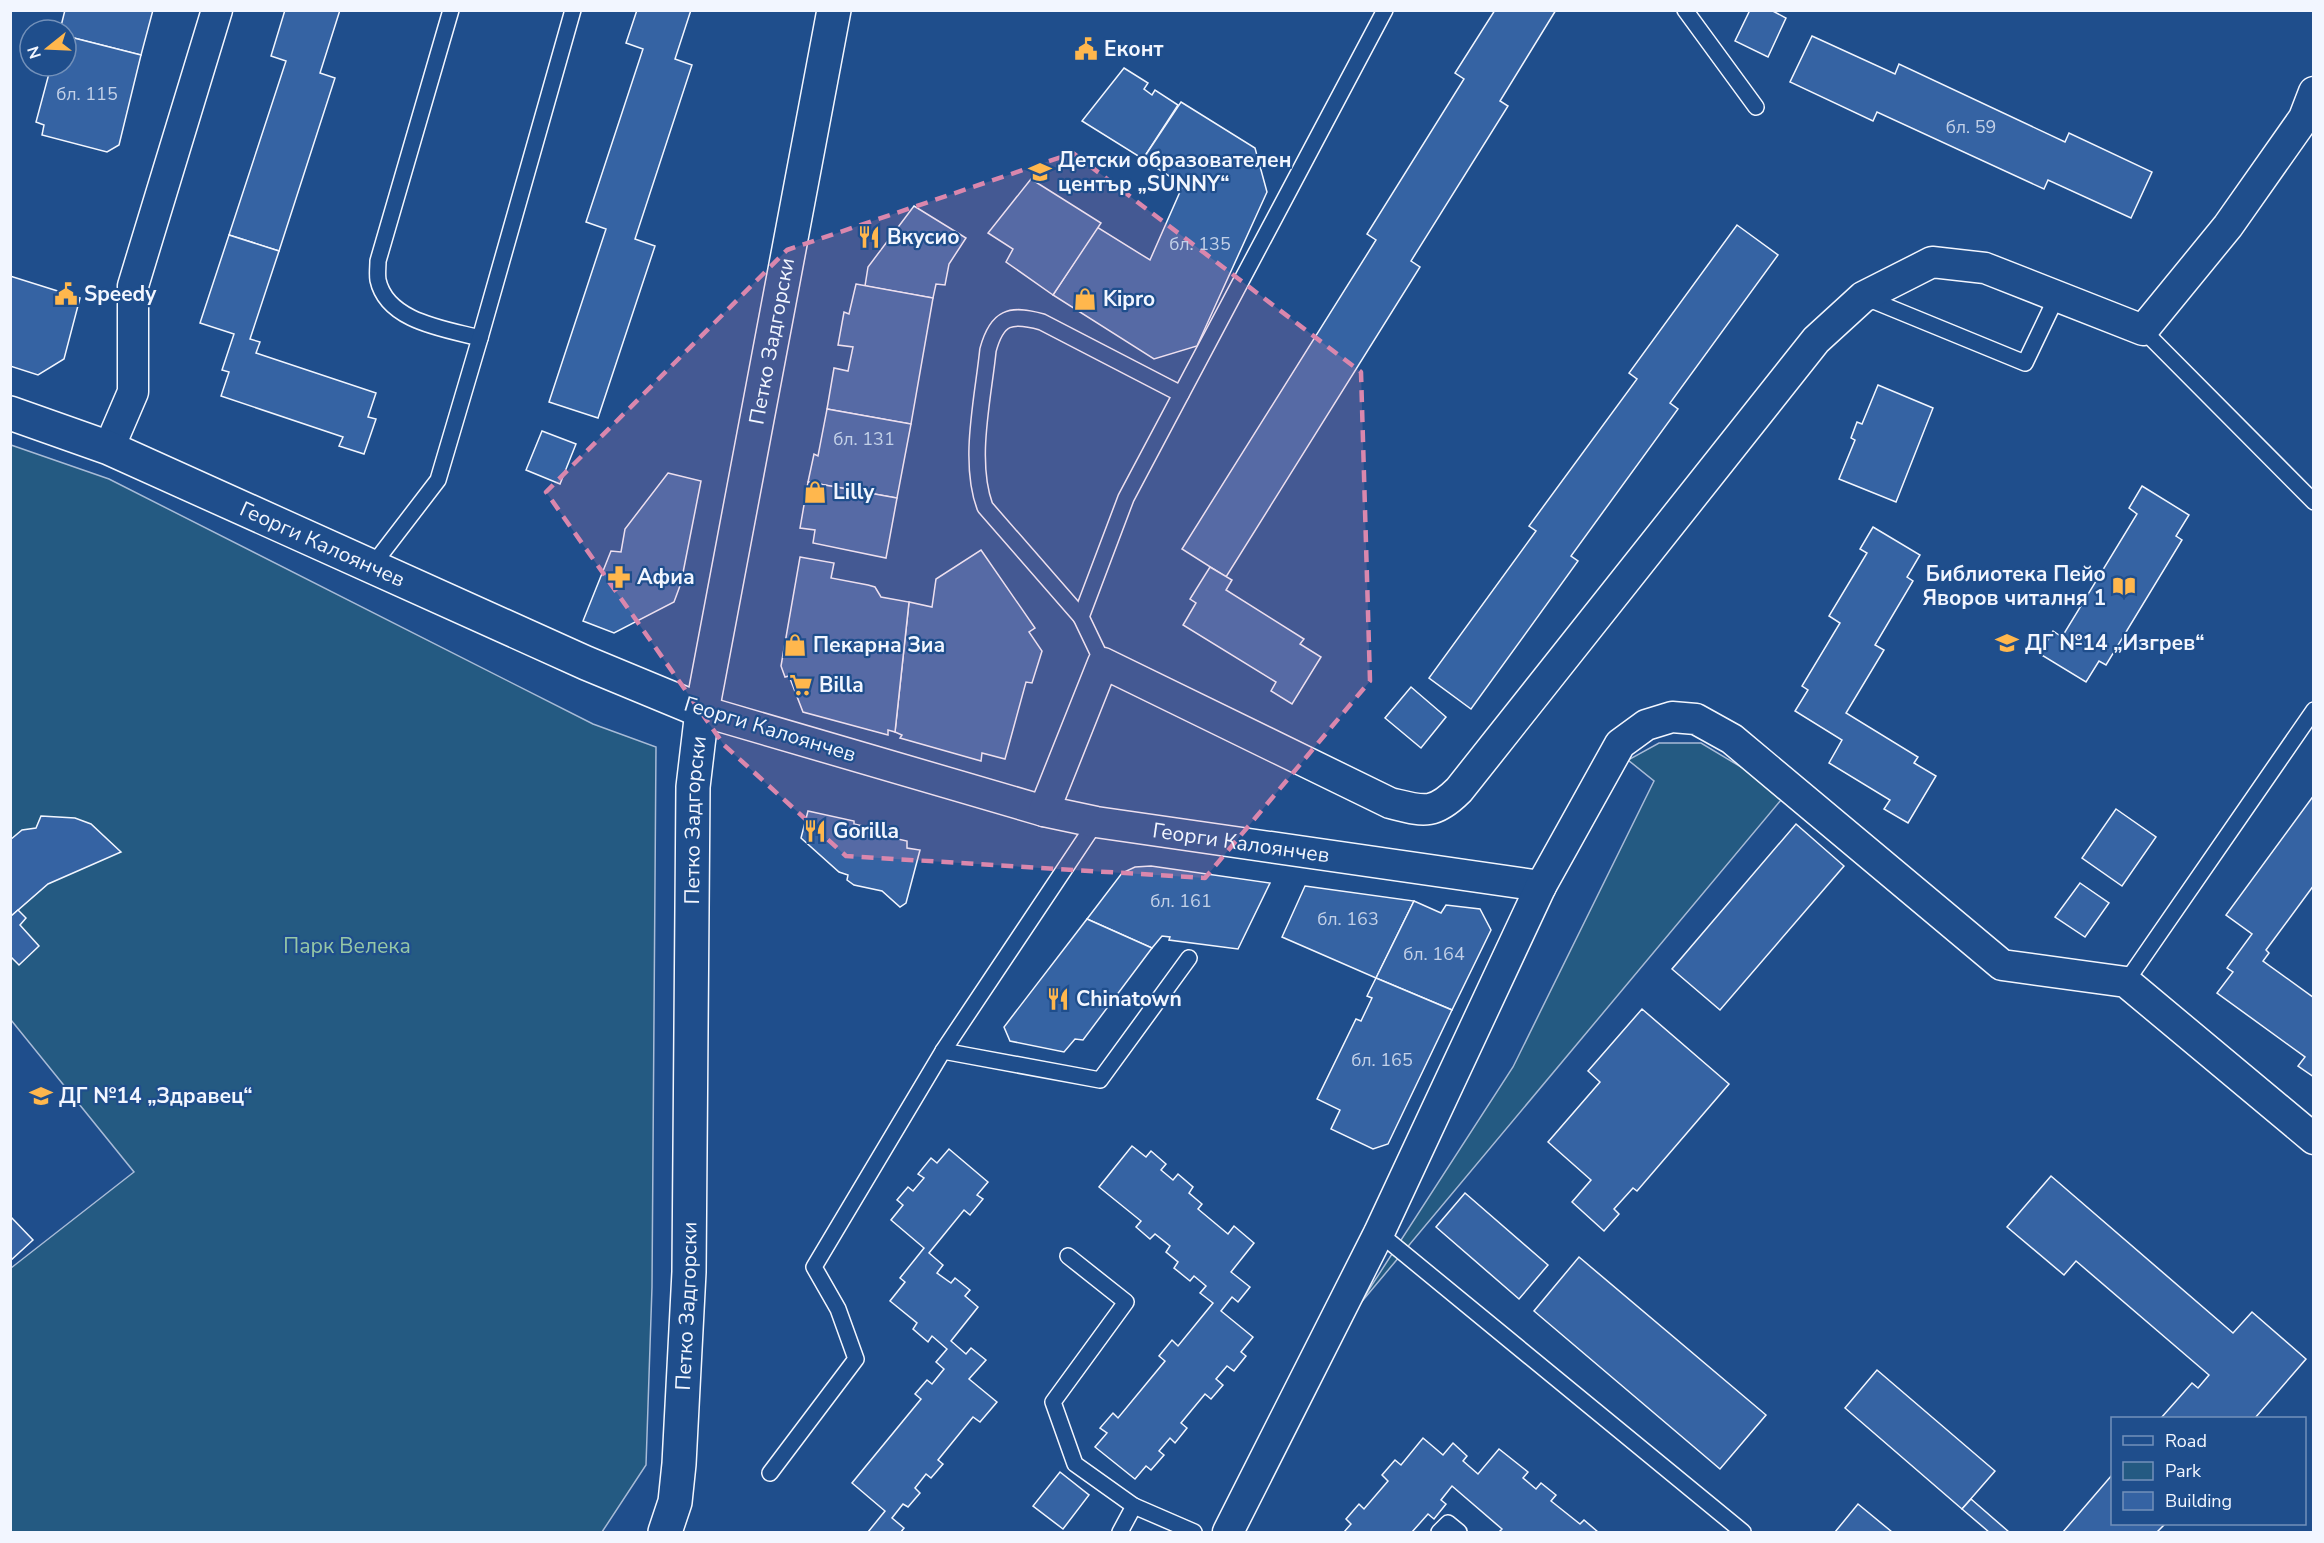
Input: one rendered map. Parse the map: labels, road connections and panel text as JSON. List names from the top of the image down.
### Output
{
  "streets": {
    "street": ["Петко Задгорски", "Георги Калоянчев"]
  },
  "crossings": [
    ["Петко Задгорски", "Георги Калоянчев"]
  ],
  "parks": ["Парк Велека"],
  "places": {
    "public building": ["Еконт", "Speedy"],
    "school or university": ["Детски образователен център „SUNNY“", "ДГ №14 „Изгрев“", "ДГ №14 „Здравец“"],
    "restaurant": ["Вкусио", "Gorilla", "Chinatown"],
    "shop": ["Kipro", "Lilly", "Пекарна Зиа"],
    "pharmacy": ["Афиа"],
    "library": ["Библиотека Пейо Яворов читалня 1"],
    "supermarket": ["Billa"]
  },
  "house_numbers": [
    "бл. 115",
    "бл. 59",
    "бл. 135",
    "бл. 131",
    "бл. 161",
    "бл. 163",
    "бл. 164",
    "бл. 165"
  ],
  "legend": ["Road", "Park", "Building"],
  "north": "left"
}
